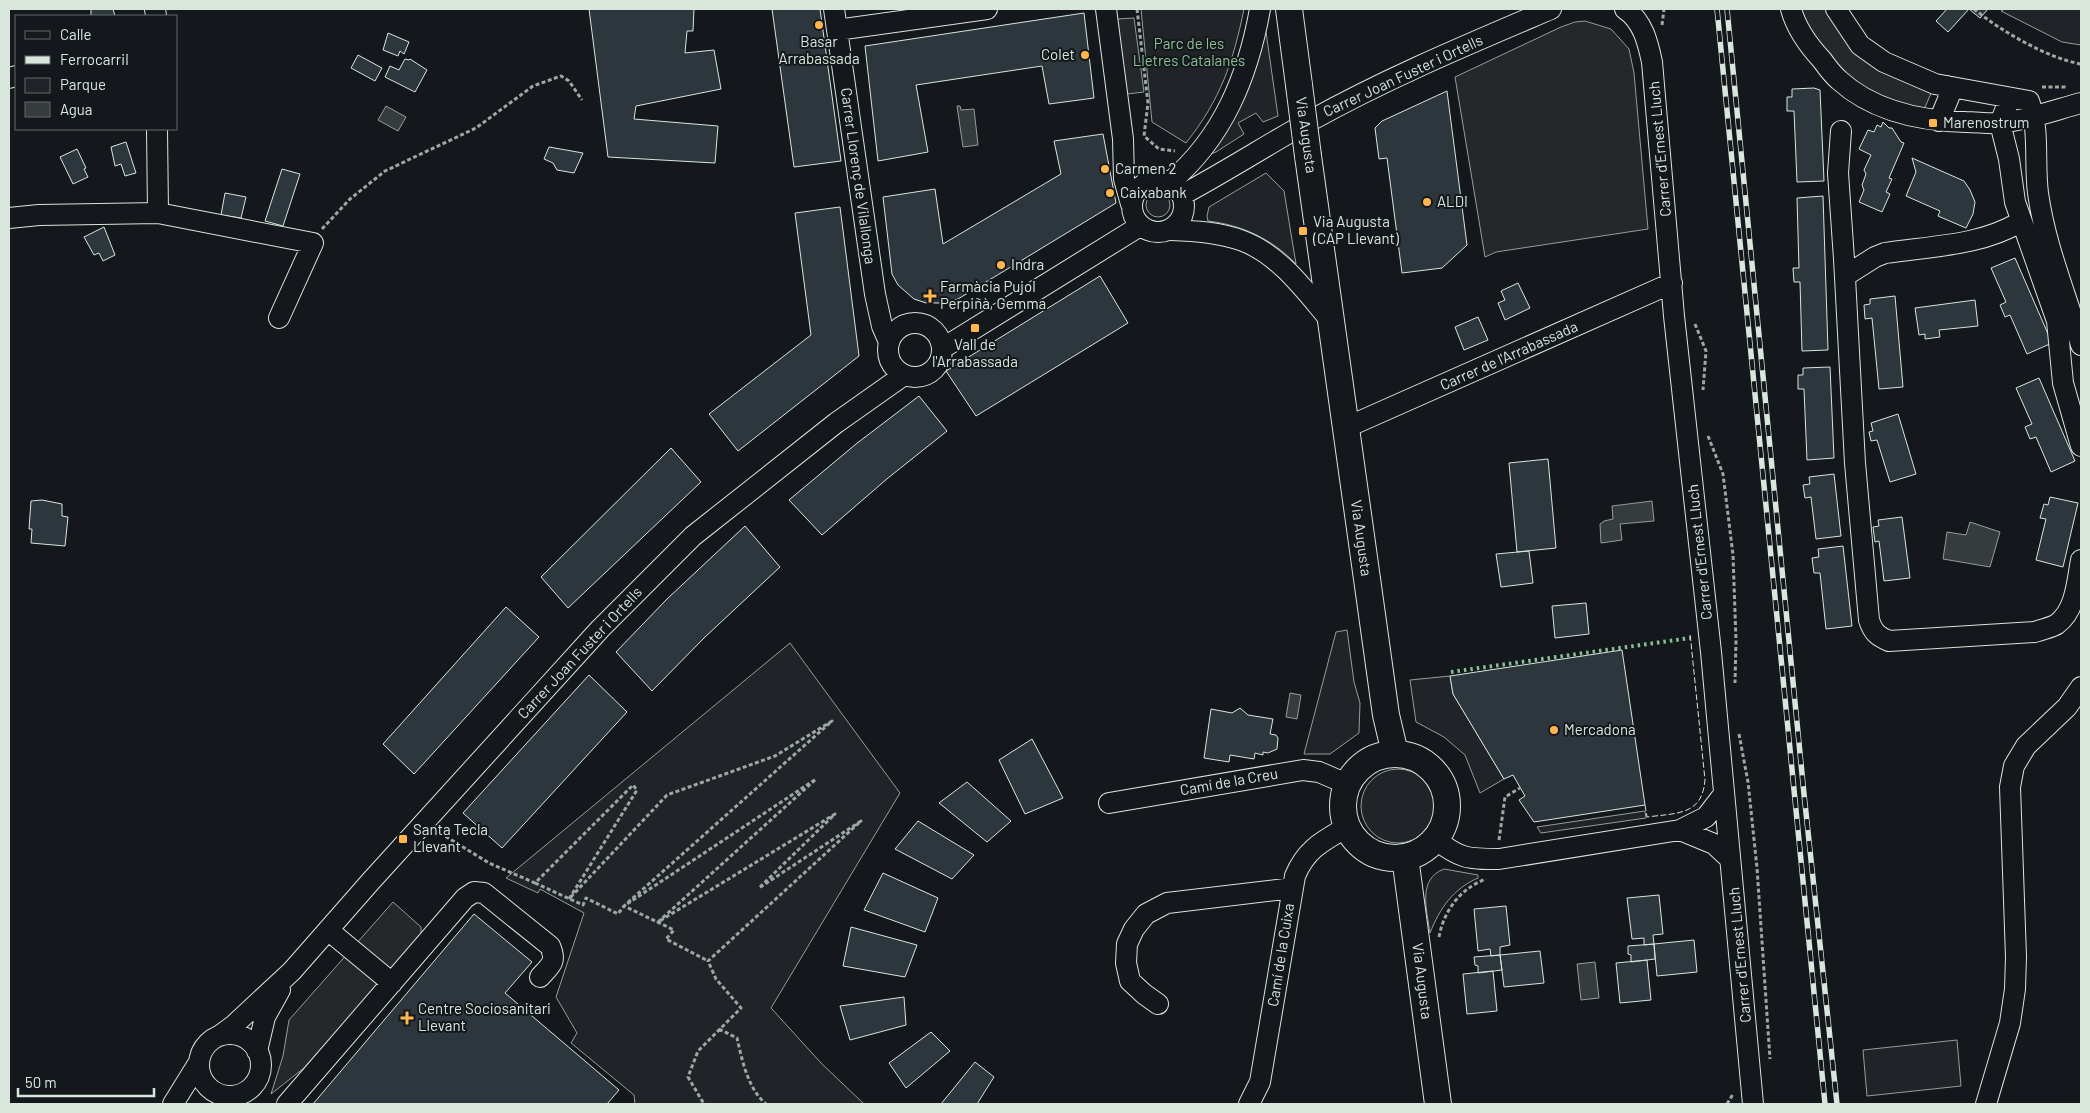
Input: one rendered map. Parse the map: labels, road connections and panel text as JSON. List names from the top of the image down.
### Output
{
  "streets": {
    "main road": ["Via Augusta"],
    "street": [
      "Carrer Joan Fuster i Ortells",
      "Carrer d'Ernest Lluch",
      "Carrer Llorenç de Vilallonga",
      "Carrer de l'Arrabassada",
      "Camí de la Creu",
      "Camí de la Cuixa"
    ]
  },
  "crossings": [
    ["Carrer Joan Fuster i Ortells", "Carrer Llorenç de Vilallonga"],
    ["Via Augusta", "Carrer de l'Arrabassada"],
    ["Via Augusta", "Camí de la Creu"],
    ["Via Augusta", "Camí de la Cuixa"],
    ["Carrer d'Ernest Lluch", "Carrer de l'Arrabassada"],
    ["Camí de la Creu", "Camí de la Cuixa"]
  ],
  "parks": ["Parc de les Lletres Catalanes"],
  "places": {
    "other": [
      "Basar Arrabassada",
      "Colet",
      "Carmen 2",
      "Caixabank",
      "ALDI",
      "Indra",
      "Mercadona"
    ],
    "transit": [
      "Marenostrum",
      "Via Augusta (CAP Llevant)",
      "Vall de l'Arrabassada",
      "Santa Tecla Llevant"
    ],
    "health": ["Farmàcia Pujol Perpiñà, Gemma", "Centre Sociosanitari Llevant"]
  },
  "legend": [
    "Calle",
    "Ferrocarril",
    "Parque",
    "Agua"
  ],
  "scale_bar": "50 m"
}
